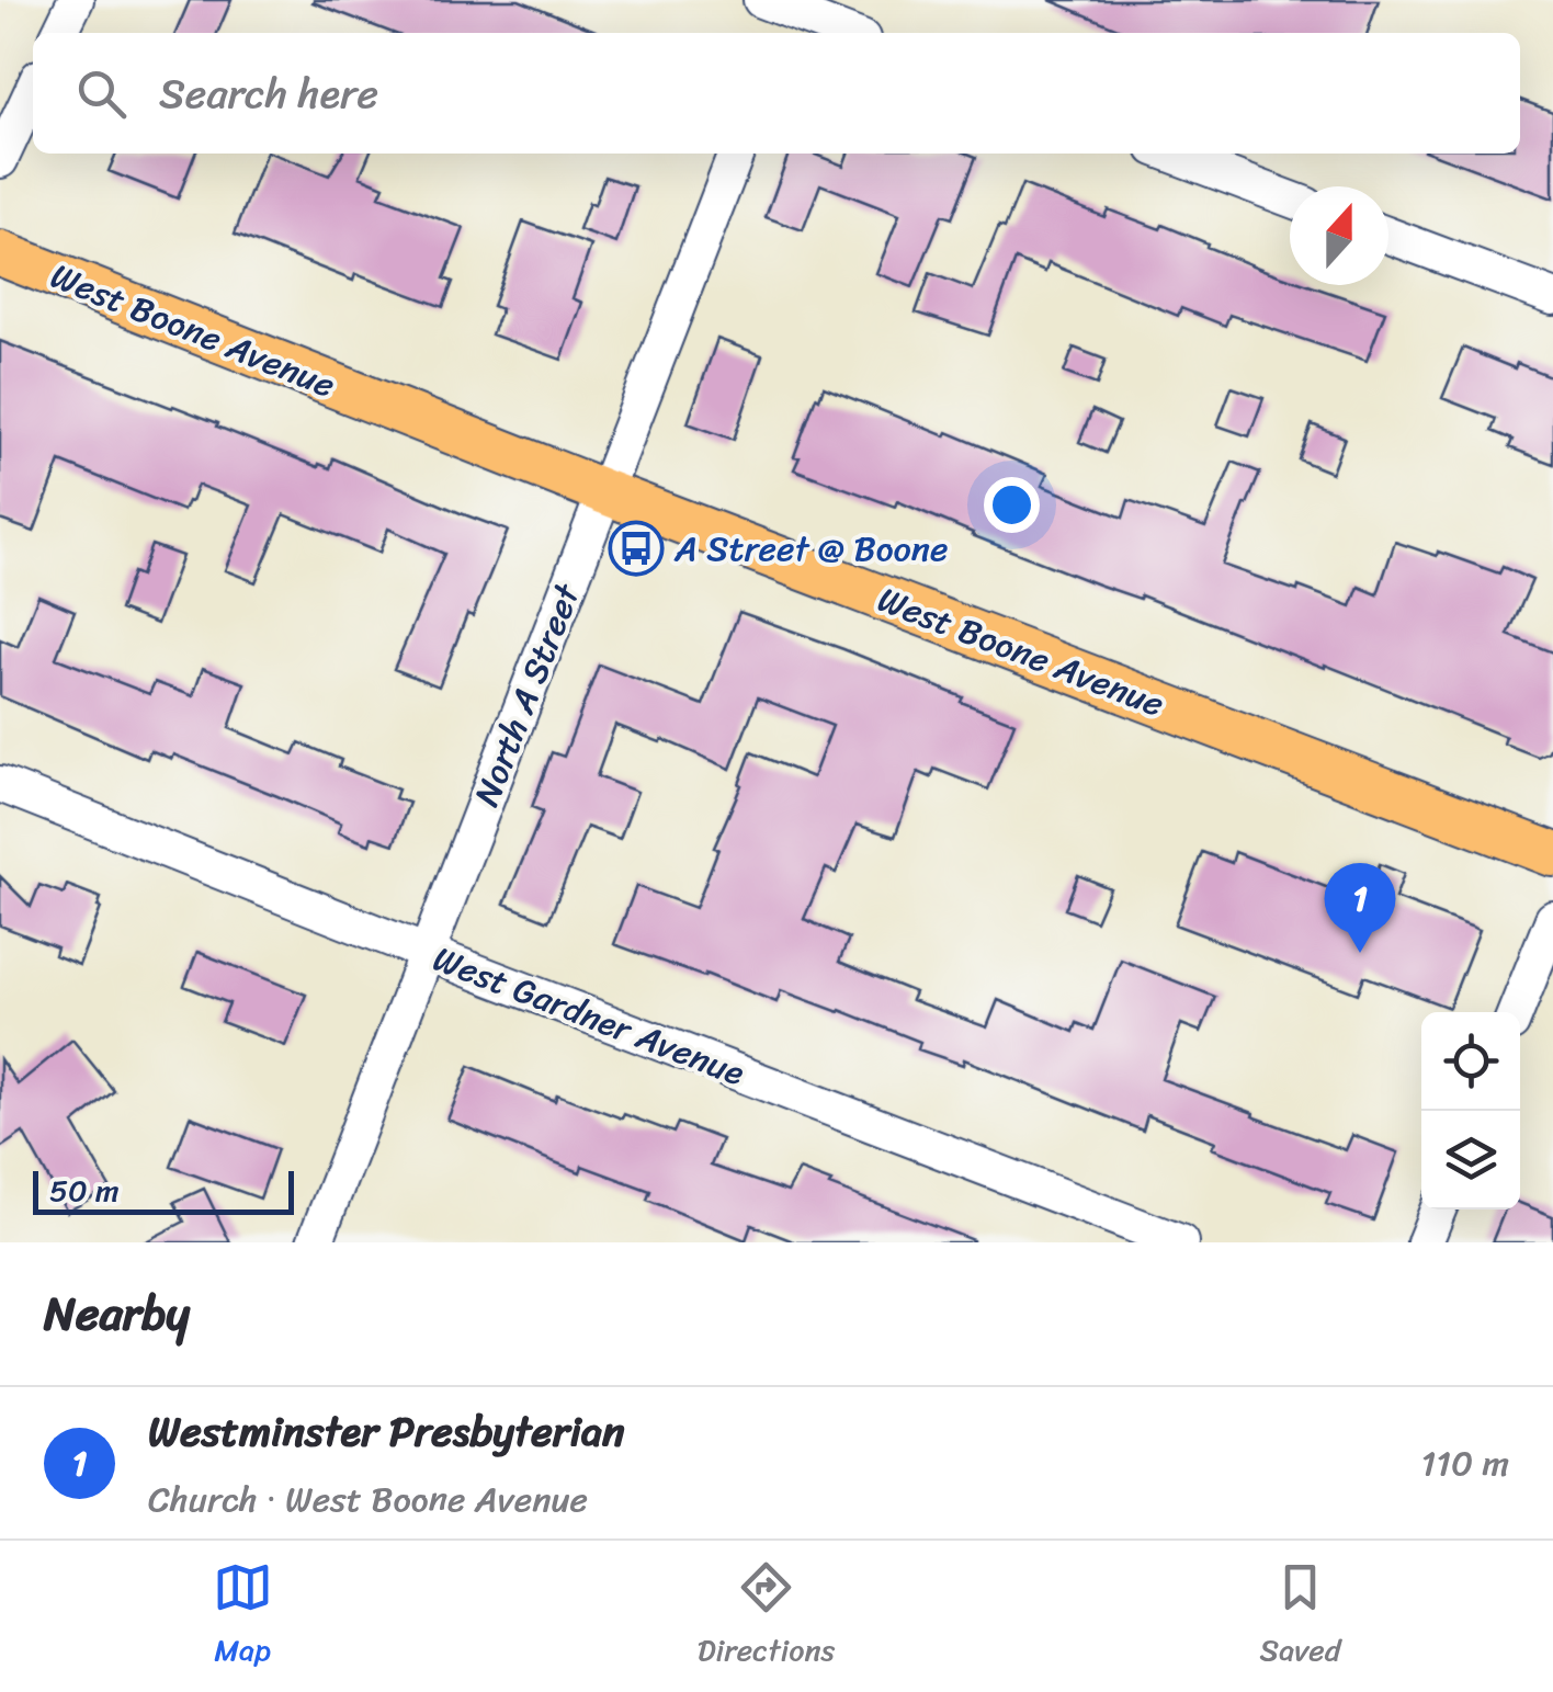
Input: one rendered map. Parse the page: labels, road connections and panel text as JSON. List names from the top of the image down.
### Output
{
  "streets": {
    "main road": ["West Boone Avenue"],
    "street": ["North A Street", "West Gardner Avenue"]
  },
  "crossings": [
    ["West Boone Avenue", "North A Street"],
    ["North A Street", "West Gardner Avenue"]
  ],
  "places": {
    "bus stop": ["A Street @ Boone"]
  },
  "scale_bar": "50 m",
  "north": "top",
  "page": {
    "search": "Search here",
    "pins": "1",
    "scale": "50 m",
    "heading": "Nearby",
    "list": [
      {
        "mark": "1",
        "name": "Westminster Presbyterian",
        "note": "Church · West Boone Avenue",
        "value": "110 m"
      }
    ],
    "nav": ["Map", "Directions", "Saved"]
  }
}
